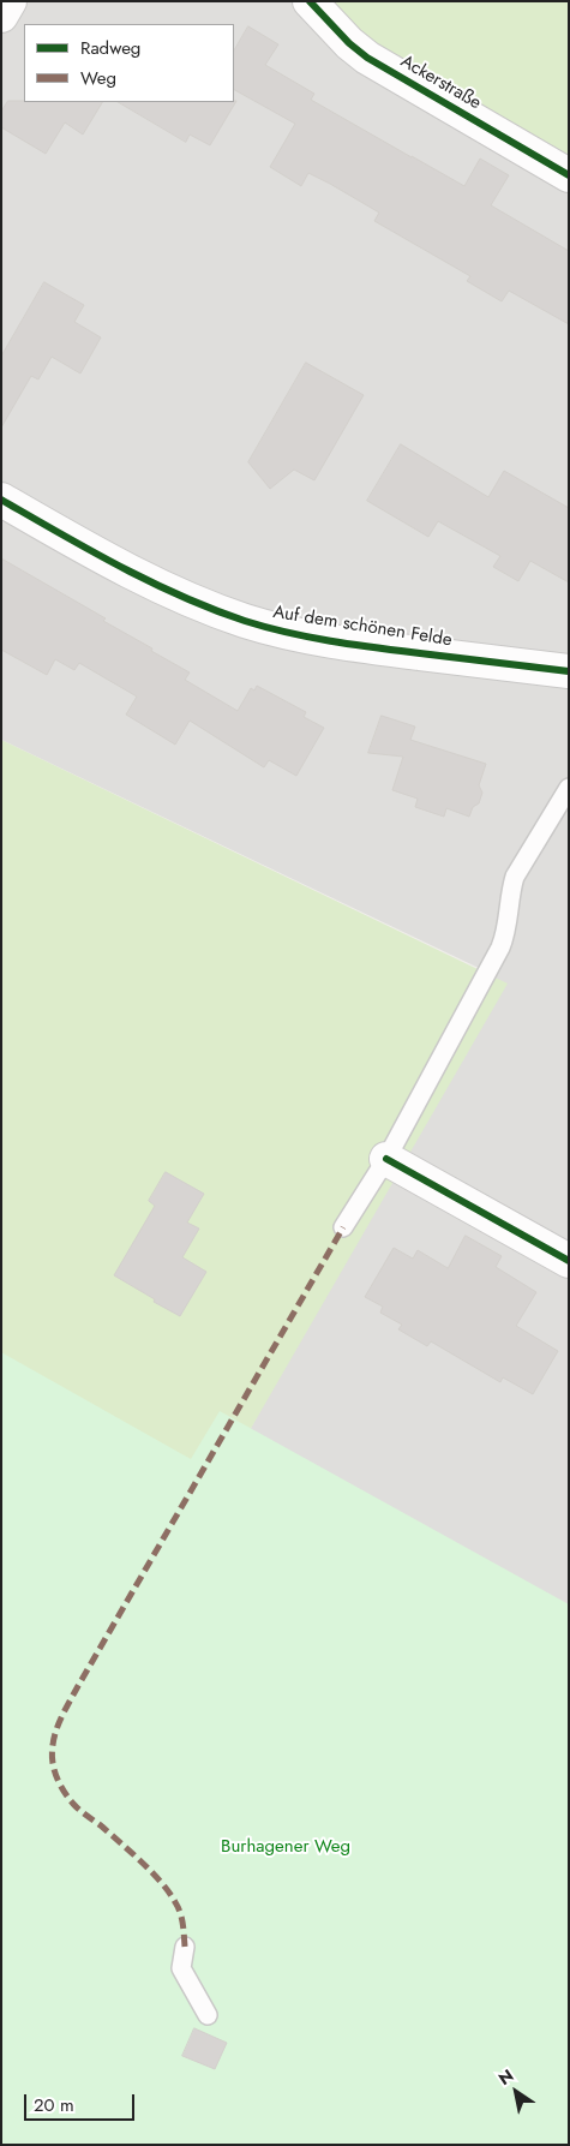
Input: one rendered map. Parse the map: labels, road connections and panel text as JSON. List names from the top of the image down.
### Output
{
  "streets": {
    "street": ["Ackerstraße", "Auf dem schönen Felde"]
  },
  "parks": ["Burhagener Weg"],
  "legend": ["Radweg", "Weg"],
  "scale_bar": "20 m",
  "north": "top left"
}
